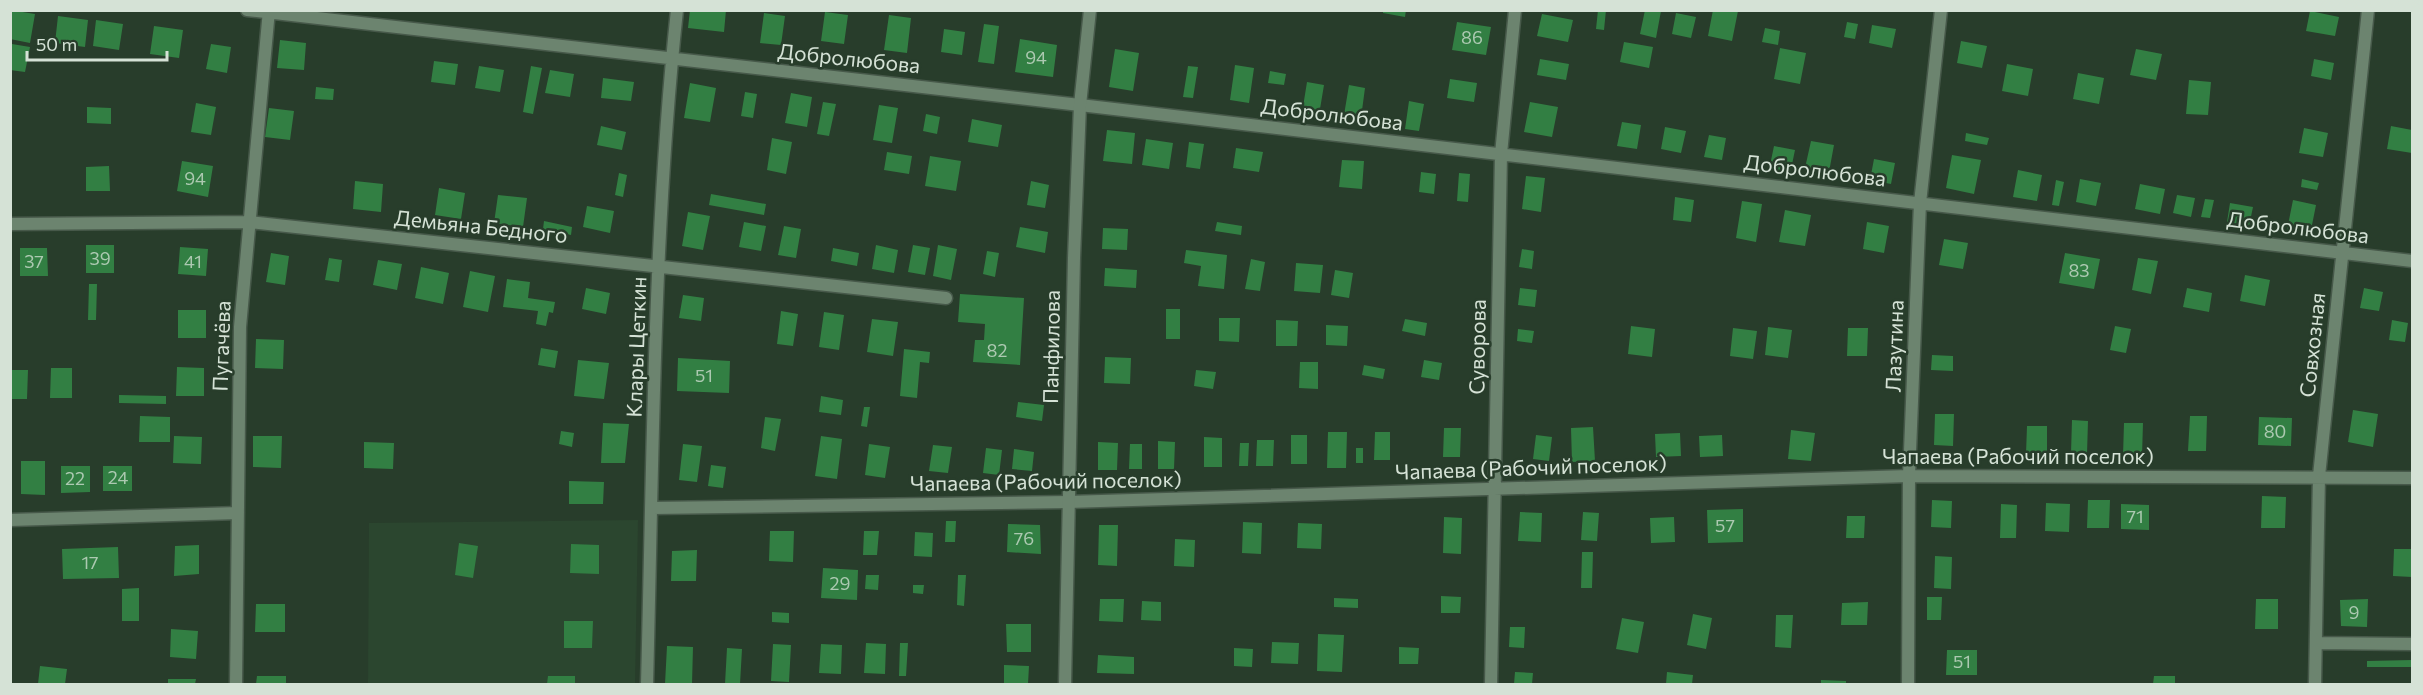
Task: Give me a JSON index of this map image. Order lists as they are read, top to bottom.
{
  "streets": {
    "street": [
      "Добролюбова",
      "Демьяна Бедного",
      "Совхозная",
      "Пугачёва",
      "Лазутина",
      "Клары Цеткин",
      "Панфилова",
      "Суворова",
      "Чапаева (Рабочий поселок)"
    ]
  },
  "crossings": [
    ["Добролюбова", "Совхозная"],
    ["Добролюбова", "Пугачёва"],
    ["Добролюбова", "Лазутина"],
    ["Добролюбова", "Клары Цеткин"],
    ["Добролюбова", "Панфилова"],
    ["Добролюбова", "Суворова"],
    ["Демьяна Бедного", "Пугачёва"],
    ["Демьяна Бедного", "Клары Цеткин"],
    ["Совхозная", "Чапаева (Рабочий поселок)"],
    ["Лазутина", "Чапаева (Рабочий поселок)"],
    ["Клары Цеткин", "Чапаева (Рабочий поселок)"],
    ["Панфилова", "Чапаева (Рабочий поселок)"],
    ["Суворова", "Чапаева (Рабочий поселок)"]
  ],
  "house_numbers": [
    "86",
    "94",
    "94",
    "39",
    "37",
    "41",
    "83",
    "82",
    "51",
    "80",
    "24",
    "22",
    "71",
    "57",
    "76",
    "17",
    "29",
    "9",
    "51"
  ],
  "scale_bar": "50 m"
}
